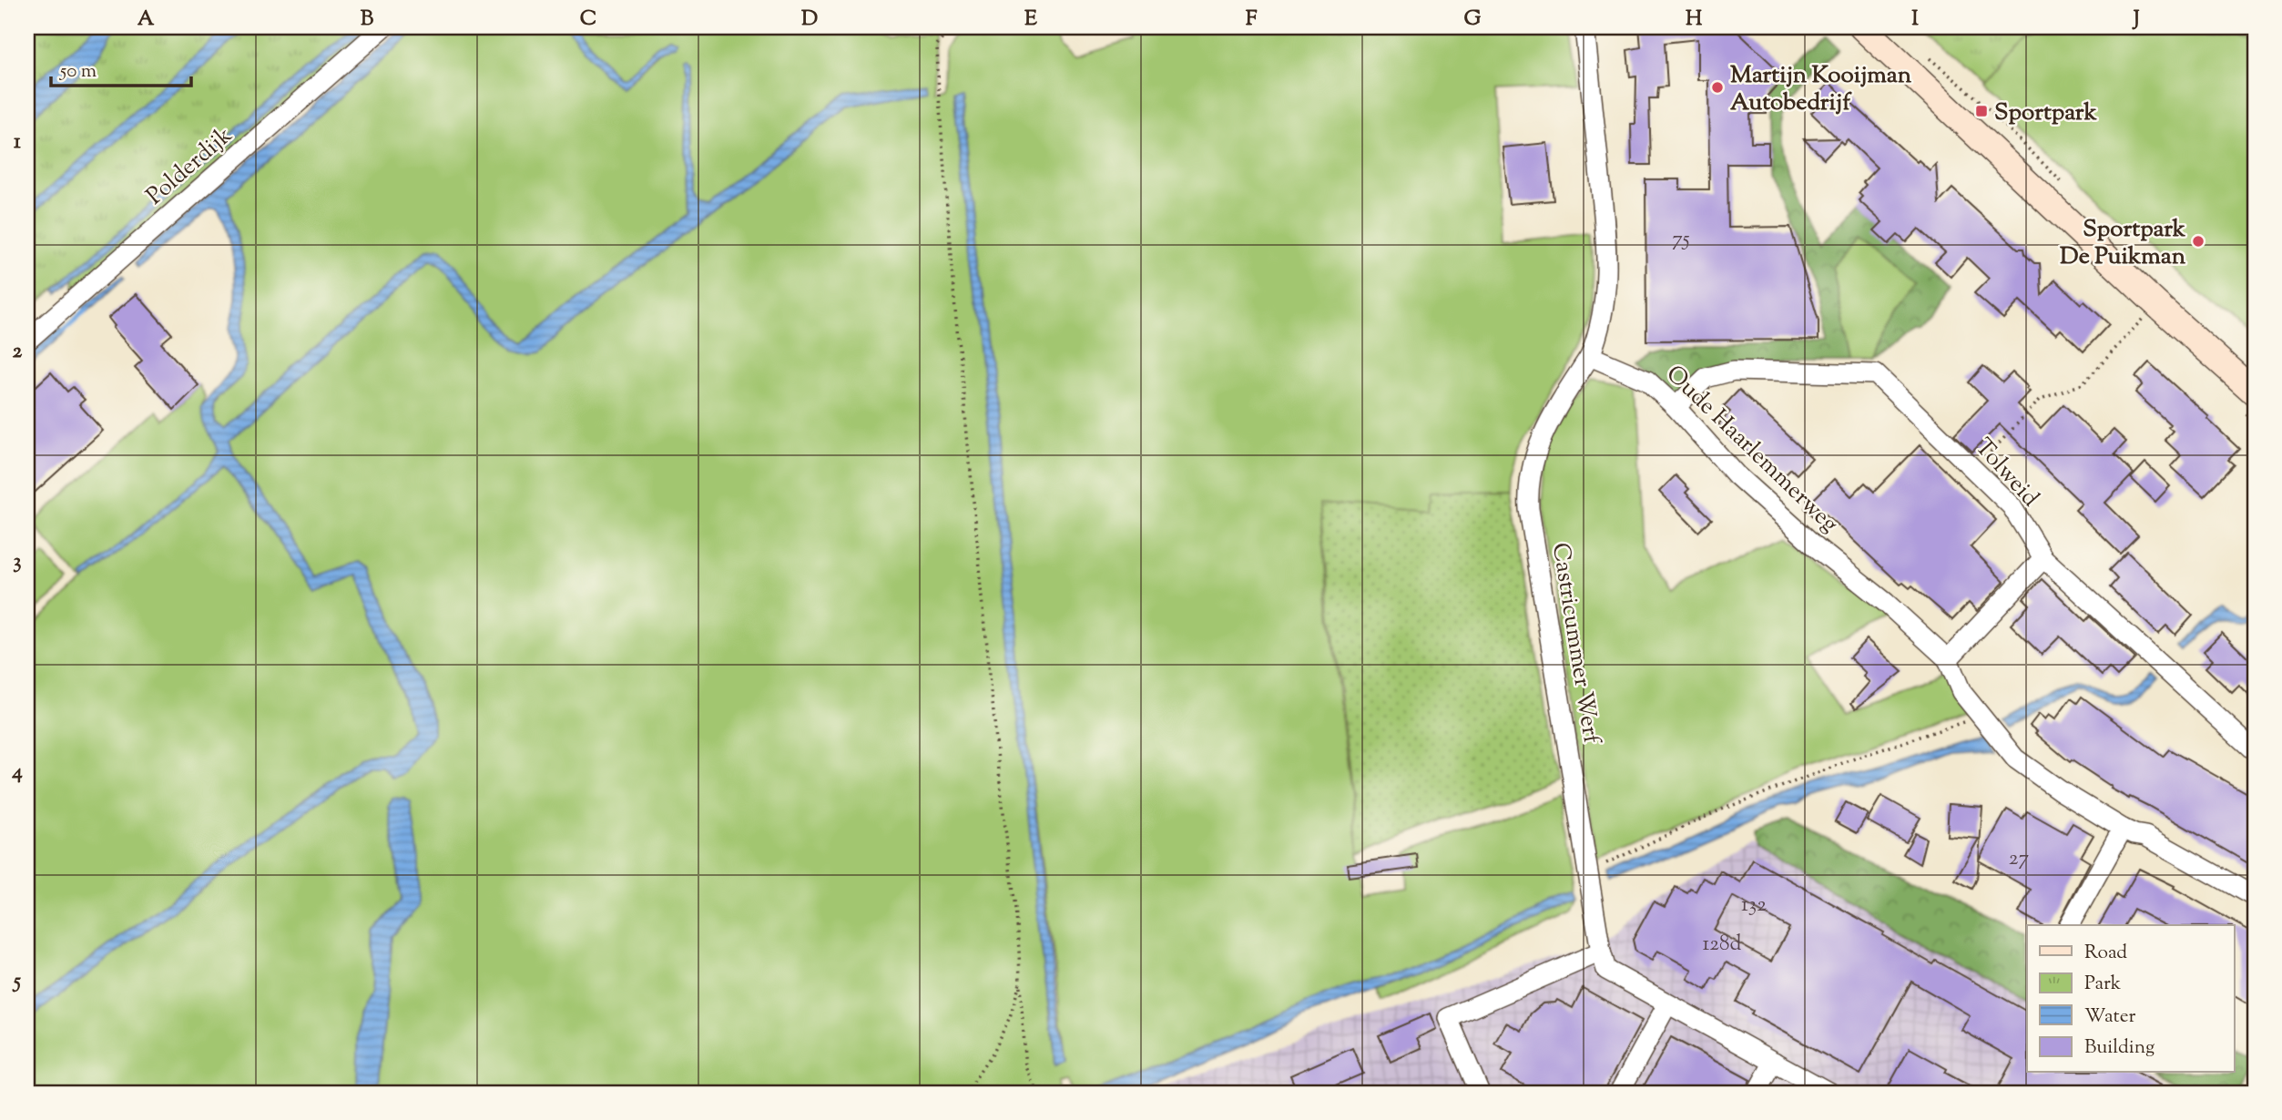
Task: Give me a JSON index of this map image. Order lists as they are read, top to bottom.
{
  "streets": {
    "street": [
      "Polderdijk",
      "Oude Haarlemmerweg",
      "Tolweid",
      "Castricummer Werf"
    ]
  },
  "crossings": [
    ["Oude Haarlemmerweg", "Tolweid"],
    ["Oude Haarlemmerweg", "Castricummer Werf"]
  ],
  "places": {
    "other": ["Martijn Kooijman Autobedrijf", "Sportpark De Puikman"],
    "transit": ["Sportpark"]
  },
  "house_numbers": [
    "75",
    "27",
    "132",
    "128d"
  ],
  "legend": [
    "Road",
    "Park",
    "Water",
    "Building"
  ],
  "scale_bar": "50 m",
  "grid": {
    "columns": [
      "A",
      "B",
      "C",
      "D",
      "E",
      "F",
      "G",
      "H",
      "I",
      "J"
    ],
    "rows": [
      "1",
      "2",
      "3",
      "4",
      "5"
    ]
  }
}
